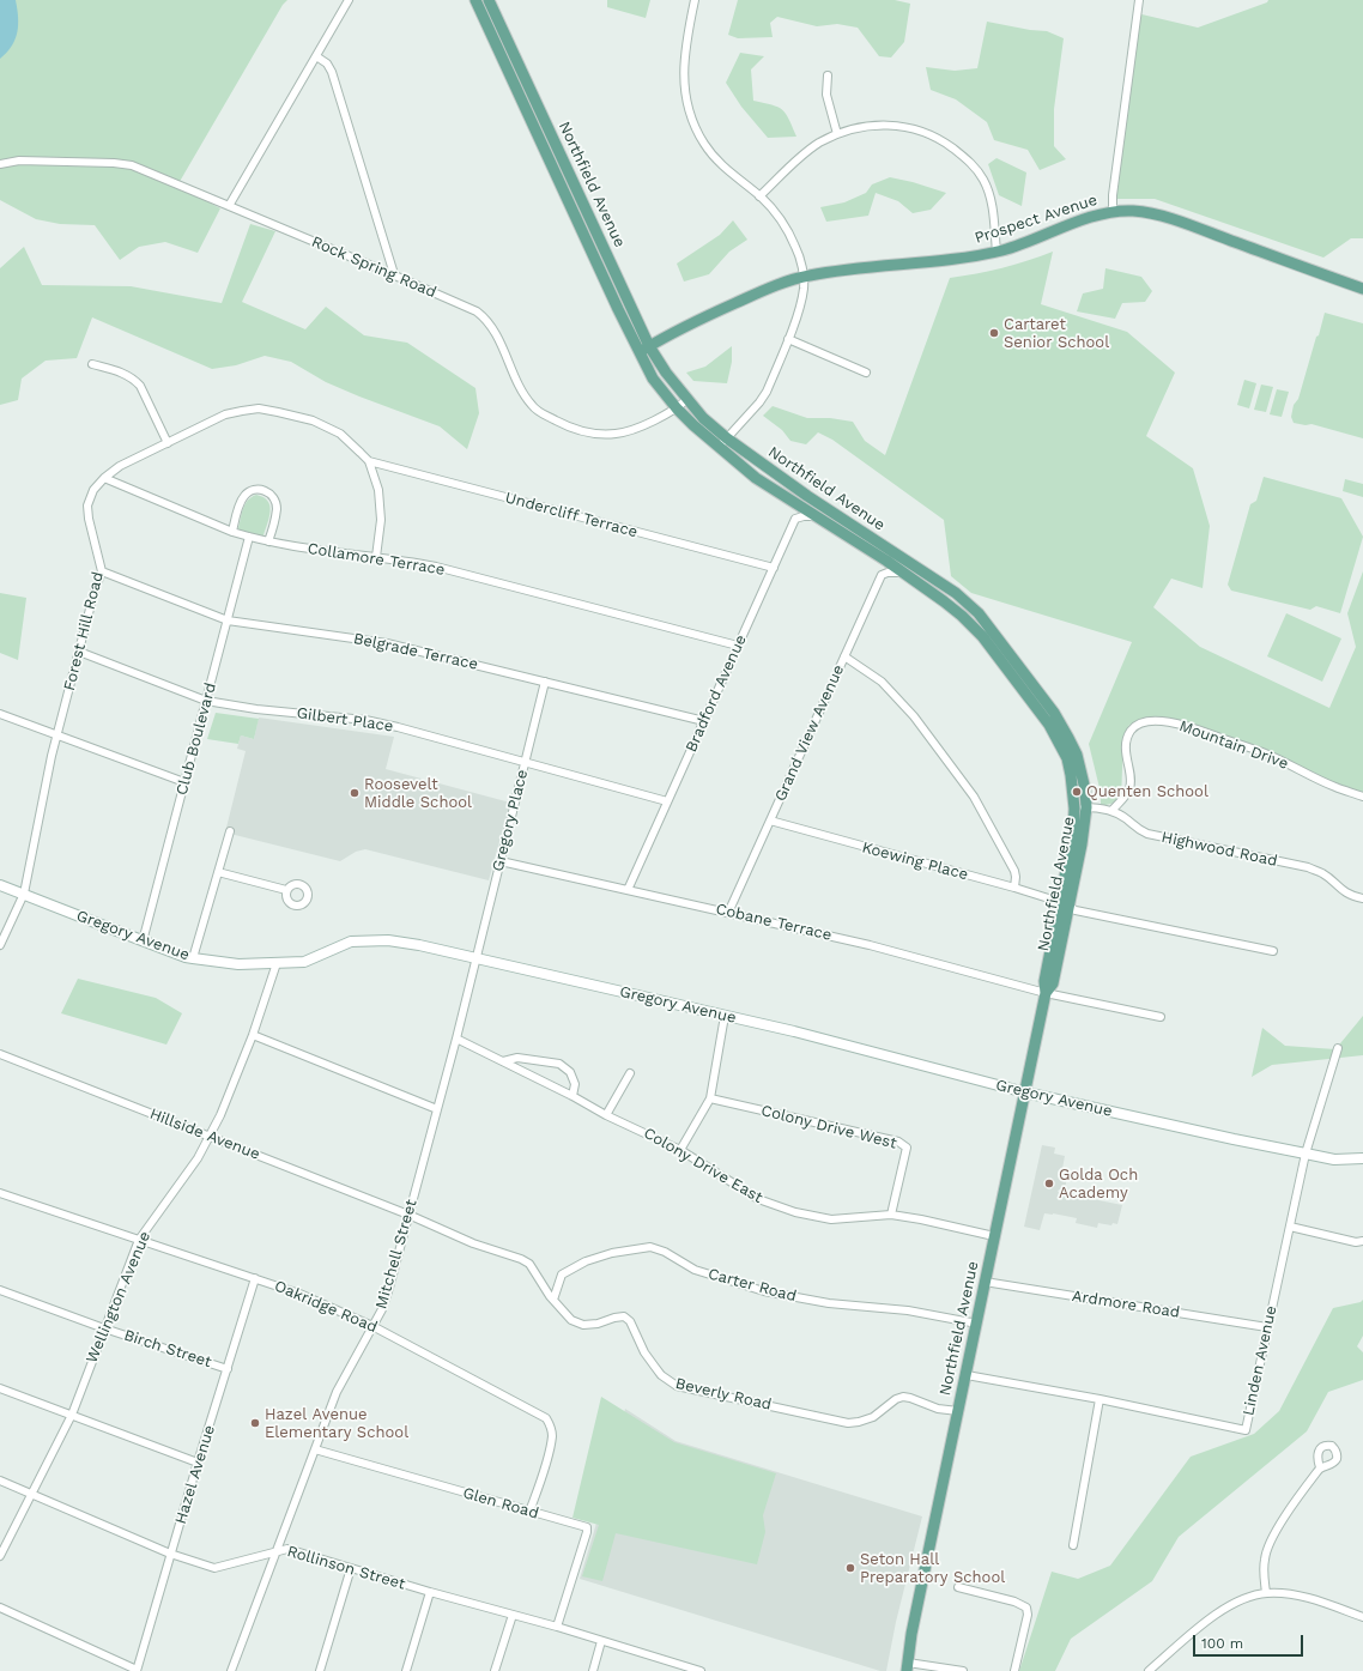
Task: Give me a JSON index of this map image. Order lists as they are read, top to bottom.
{
  "streets": {
    "main road": ["Northfield Avenue", "Prospect Avenue", "Gregory Avenue"],
    "street": [
      "Rock Spring Road",
      "Undercliff Terrace",
      "Collamore Terrace",
      "Forest Hill Road",
      "Belgrade Terrace",
      "Bradford Avenue",
      "Gilbert Place",
      "Grand View Avenue",
      "Club Boulevard",
      "Mountain Drive",
      "Gregory Place",
      "Highwood Road",
      "Koewing Place",
      "Cobane Terrace",
      "Colony Drive West",
      "Hillside Avenue",
      "Colony Drive East",
      "Mitchell Street",
      "Carter Road",
      "Wellington Avenue",
      "Ardmore Road",
      "Oakridge Road",
      "Birch Street",
      "Linden Avenue",
      "Beverly Road",
      "Hazel Avenue",
      "Glen Road",
      "Rollinson Street"
    ]
  },
  "crossings": [
    ["Northfield Avenue", "Prospect Avenue"],
    ["Northfield Avenue", "Rock Spring Road"],
    ["Northfield Avenue", "Bradford Avenue"],
    ["Northfield Avenue", "Grand View Avenue"],
    ["Northfield Avenue", "Koewing Place"],
    ["Northfield Avenue", "Cobane Terrace"],
    ["Northfield Avenue", "Gregory Avenue"],
    ["Northfield Avenue", "Colony Drive East"],
    ["Northfield Avenue", "Carter Road"],
    ["Northfield Avenue", "Ardmore Road"],
    ["Northfield Avenue", "Linden Avenue"],
    ["Northfield Avenue", "Beverly Road"],
    ["Undercliff Terrace", "Forest Hill Road"],
    ["Undercliff Terrace", "Bradford Avenue"],
    ["Collamore Terrace", "Forest Hill Road"],
    ["Collamore Terrace", "Bradford Avenue"],
    ["Collamore Terrace", "Club Boulevard"],
    ["Forest Hill Road", "Belgrade Terrace"],
    ["Forest Hill Road", "Gilbert Place"],
    ["Forest Hill Road", "Gregory Avenue"],
    ["Belgrade Terrace", "Bradford Avenue"],
    ["Belgrade Terrace", "Club Boulevard"],
    ["Belgrade Terrace", "Gregory Place"],
    ["Bradford Avenue", "Gilbert Place"],
    ["Bradford Avenue", "Cobane Terrace"],
    ["Gilbert Place", "Club Boulevard"],
    ["Gilbert Place", "Gregory Place"],
    ["Grand View Avenue", "Koewing Place"],
    ["Grand View Avenue", "Cobane Terrace"],
    ["Club Boulevard", "Gregory Avenue"],
    ["Mountain Drive", "Highwood Road"],
    ["Gregory Place", "Cobane Terrace"],
    ["Gregory Place", "Gregory Avenue"],
    ["Gregory Place", "Mitchell Street"],
    ["Gregory Avenue", "Mitchell Street"],
    ["Gregory Avenue", "Wellington Avenue"],
    ["Gregory Avenue", "Linden Avenue"],
    ["Colony Drive West", "Colony Drive East"],
    ["Hillside Avenue", "Mitchell Street"],
    ["Hillside Avenue", "Wellington Avenue"],
    ["Hillside Avenue", "Beverly Road"],
    ["Colony Drive East", "Mitchell Street"],
    ["Mitchell Street", "Oakridge Road"],
    ["Mitchell Street", "Beverly Road"],
    ["Mitchell Street", "Glen Road"],
    ["Mitchell Street", "Rollinson Street"],
    ["Carter Road", "Beverly Road"],
    ["Wellington Avenue", "Oakridge Road"],
    ["Wellington Avenue", "Birch Street"],
    ["Wellington Avenue", "Rollinson Street"],
    ["Ardmore Road", "Linden Avenue"],
    ["Oakridge Road", "Hazel Avenue"],
    ["Oakridge Road", "Glen Road"],
    ["Birch Street", "Hazel Avenue"],
    ["Hazel Avenue", "Rollinson Street"],
    ["Glen Road", "Rollinson Street"]
  ],
  "places": [
    "Cartaret Senior School",
    "Quenten School",
    "Roosevelt Middle School",
    "Golda Och Academy",
    "Hazel Avenue Elementary School",
    "Seton Hall Preparatory School"
  ],
  "scale_bar": "100 m"
}
